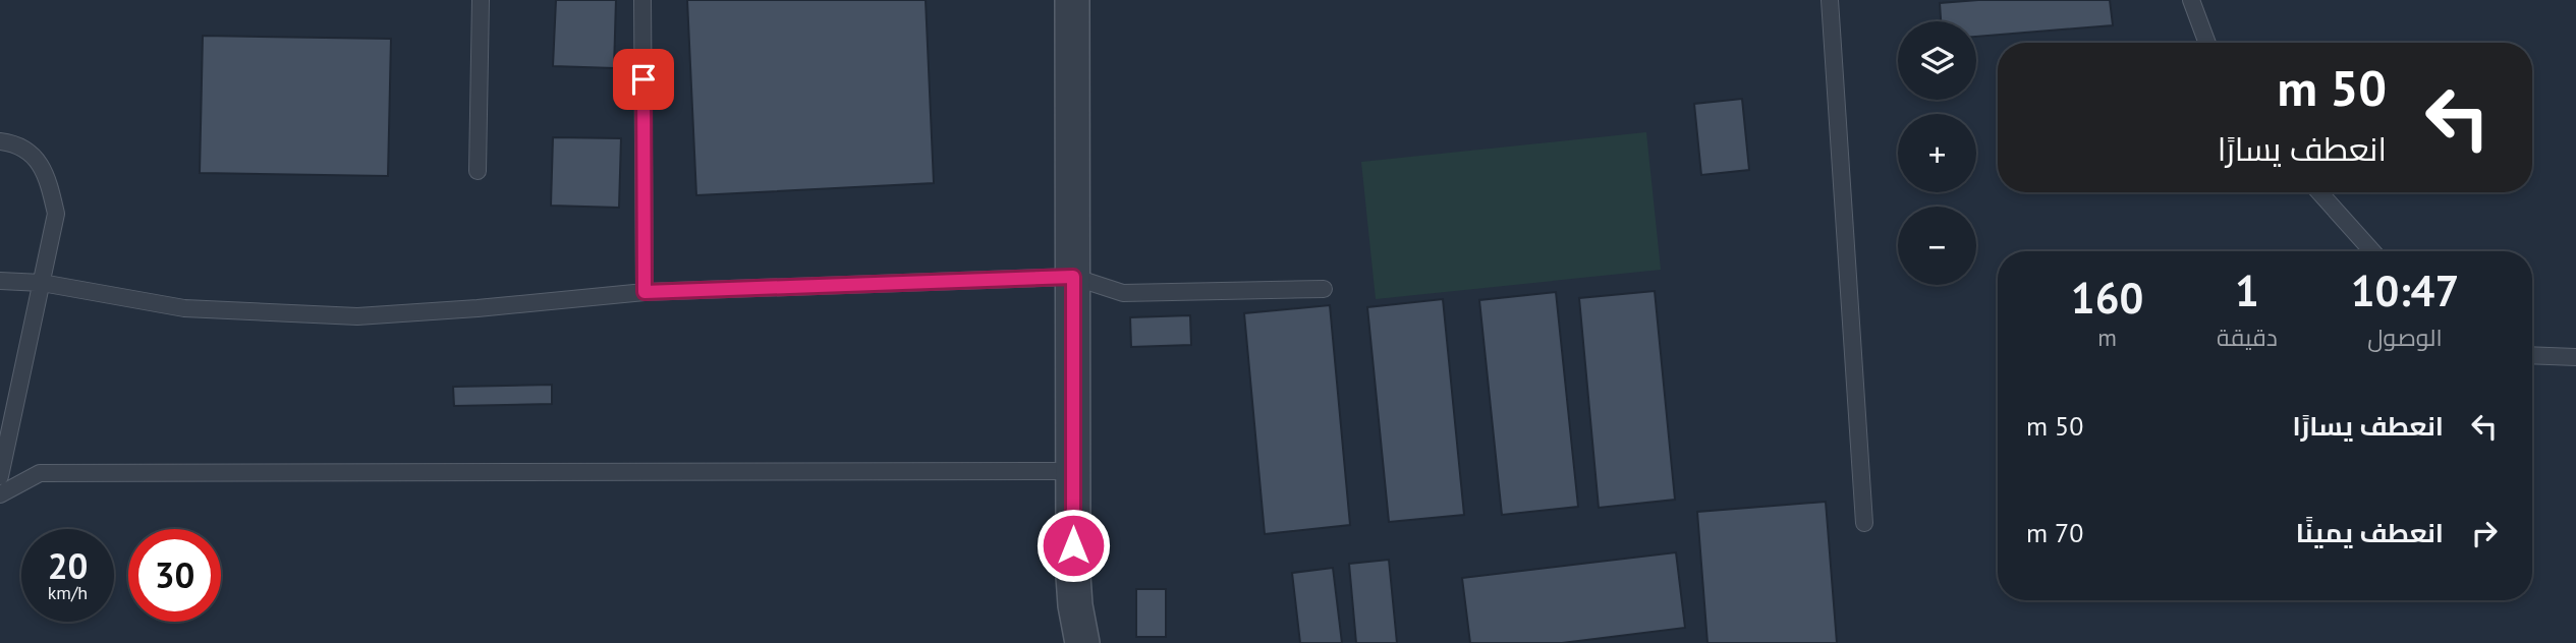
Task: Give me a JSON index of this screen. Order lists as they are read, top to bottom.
{
  "page": {
    "map_buttons": ["+", "−"],
    "turn": ["50 m", "انعطف يسارًا"],
    "eta": [
      "10:47",
      "الوصول",
      "1",
      "دقيقة",
      "160",
      "m"
    ],
    "list": [
      {
        "name": "انعطف يسارًا",
        "value": "50 m"
      },
      {
        "name": "انعطف يمينًا",
        "value": "70 m"
      }
    ],
    "speed": "20 km/h",
    "limit": "30"
  }
}
